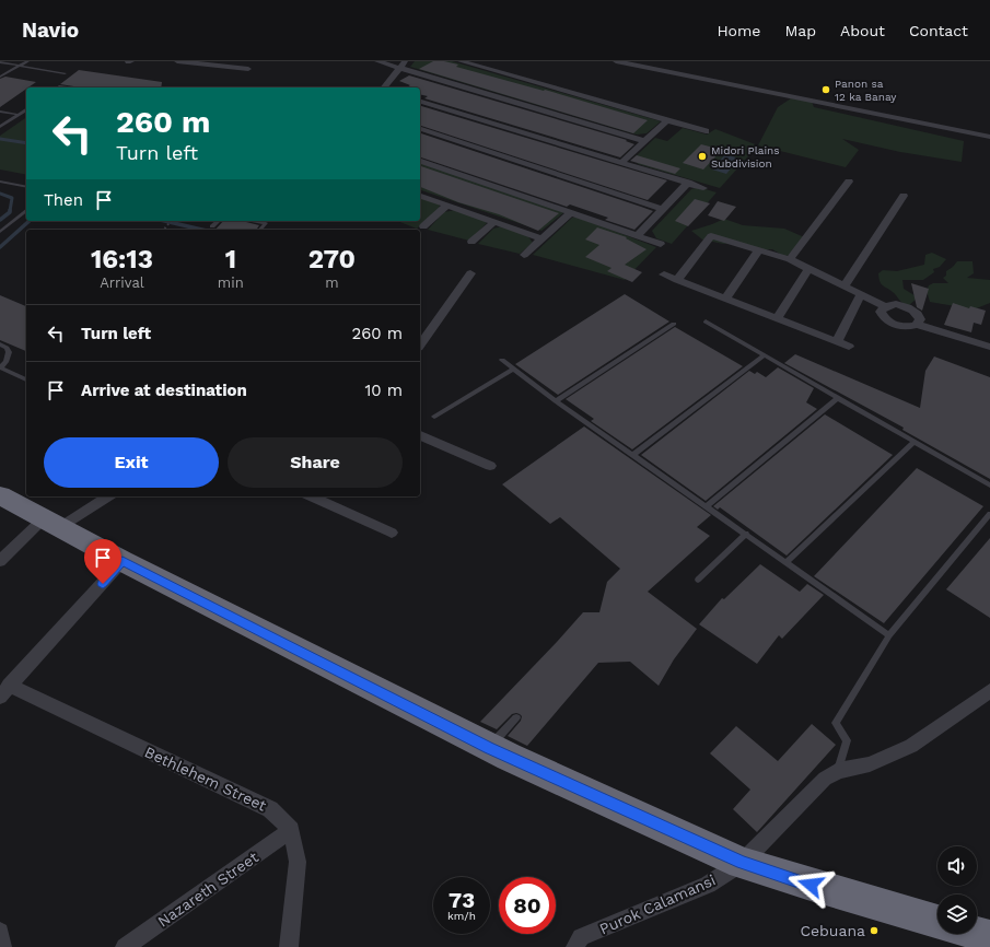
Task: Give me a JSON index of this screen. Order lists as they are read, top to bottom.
{
  "streets": {
    "street": ["Bethlehem Street", "Nazareth Street", "Purok Calamansi"]
  },
  "crossings": [
    ["Bethlehem Street", "Nazareth Street"]
  ],
  "places": ["Panon sa 12 ka Banay", "Midori Plains Subdivision", "Cebuana"],
  "page": {
    "header": "Navio",
    "nav": [
      "Home",
      "Map",
      "About",
      "Contact"
    ],
    "turn": ["260 m", "Turn left"],
    "then": "Then",
    "eta": [
      "16:13",
      "Arrival",
      "1",
      "min",
      "270",
      "m"
    ],
    "list": [
      {
        "name": "Turn left",
        "value": "260 m"
      },
      {
        "name": "Arrive at destination",
        "value": "10 m"
      }
    ],
    "buttons": ["Exit", "Share"],
    "speed": "73 km/h",
    "limit": "80"
  }
}
